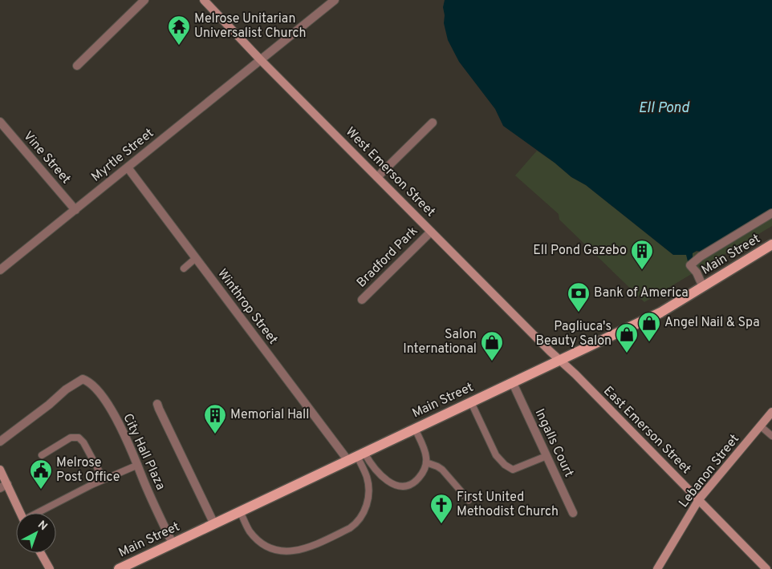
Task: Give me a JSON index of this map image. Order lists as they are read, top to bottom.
{
  "streets": {
    "main road": ["Main Street"],
    "street": [
      "Myrtle Street",
      "Vine Street",
      "West Emerson Street",
      "Bradford Park",
      "Winthrop Street",
      "East Emerson Street",
      "Ingalls Court",
      "City Hall Plaza",
      "Lebanon Street"
    ]
  },
  "crossings": [
    ["Myrtle Street", "Vine Street"],
    ["Myrtle Street", "West Emerson Street"],
    ["Myrtle Street", "Winthrop Street"],
    ["West Emerson Street", "Main Street"],
    ["West Emerson Street", "Bradford Park"],
    ["West Emerson Street", "East Emerson Street"],
    ["Main Street", "Winthrop Street"],
    ["Main Street", "East Emerson Street"],
    ["Main Street", "Ingalls Court"],
    ["Main Street", "City Hall Plaza"],
    ["East Emerson Street", "Lebanon Street"]
  ],
  "water": ["Ell Pond"],
  "places": {
    "temple": ["Melrose Unitarian Universalist Church"],
    "building": ["Ell Pond Gazebo", "Memorial Hall"],
    "bank": ["Bank of America"],
    "shop": ["Angel Nail & Spa", "Pagliuca's Beauty Salon", "Salon International"],
    "public building": ["Melrose Post Office"],
    "church": ["First United Methodist Church"]
  },
  "north": "top right"
}
